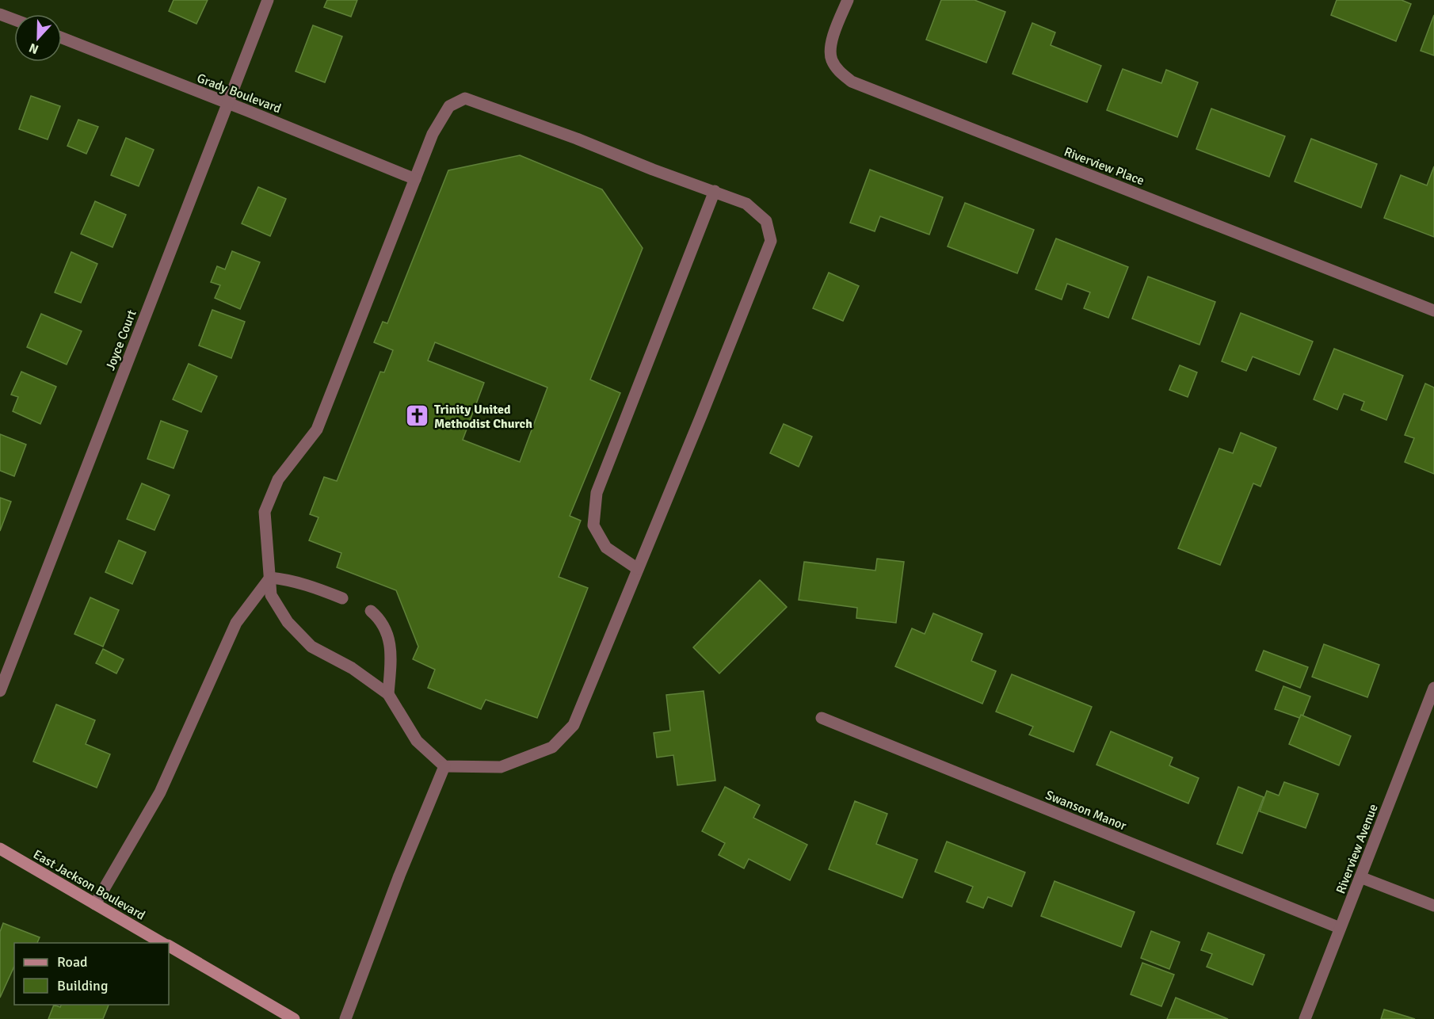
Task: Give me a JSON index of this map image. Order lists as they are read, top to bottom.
{
  "streets": {
    "main road": ["East Jackson Boulevard"],
    "street": [
      "Grady Boulevard",
      "Riverview Place",
      "Joyce Court",
      "Swanson Manor",
      "Riverview Avenue"
    ]
  },
  "crossings": [
    ["Grady Boulevard", "Joyce Court"],
    ["Swanson Manor", "Riverview Avenue"]
  ],
  "places": {
    "church": ["Trinity United Methodist Church"]
  },
  "legend": ["Road", "Building"],
  "north": "bottom"
}
